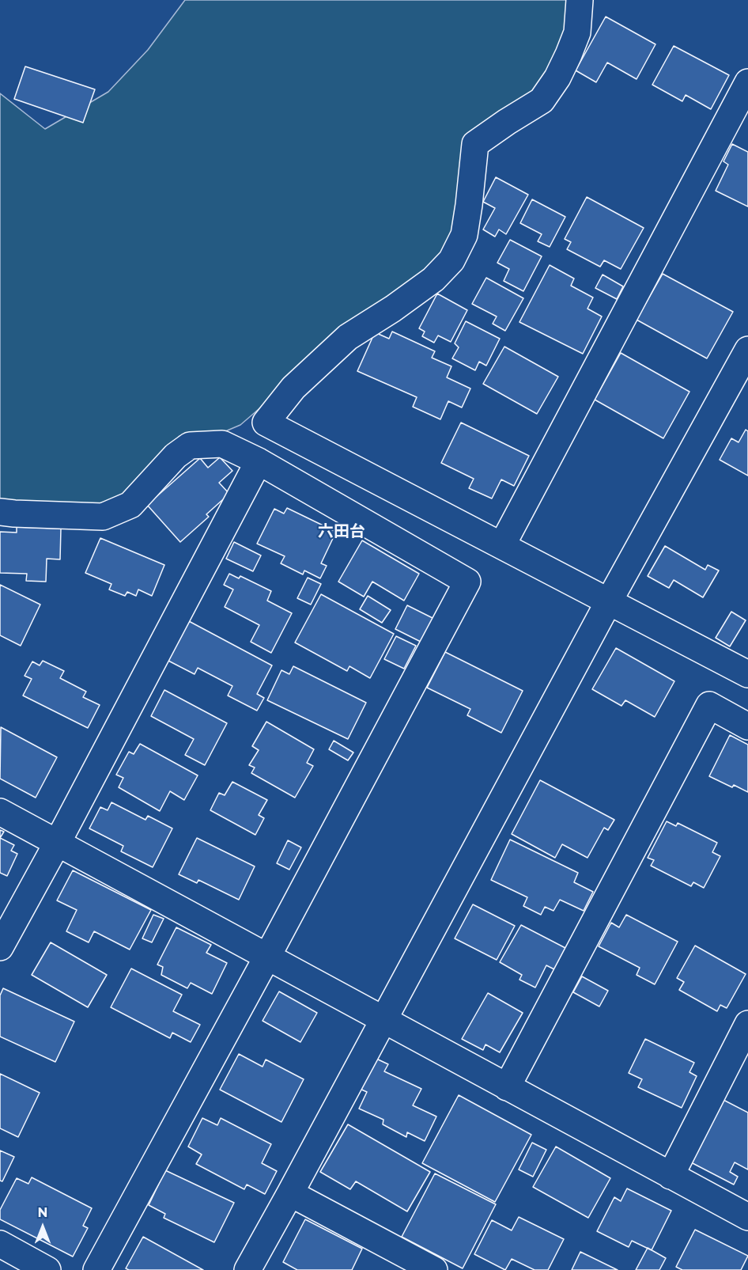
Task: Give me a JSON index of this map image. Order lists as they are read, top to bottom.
{
  "districts": ["六田台"],
  "north": "top"
}
